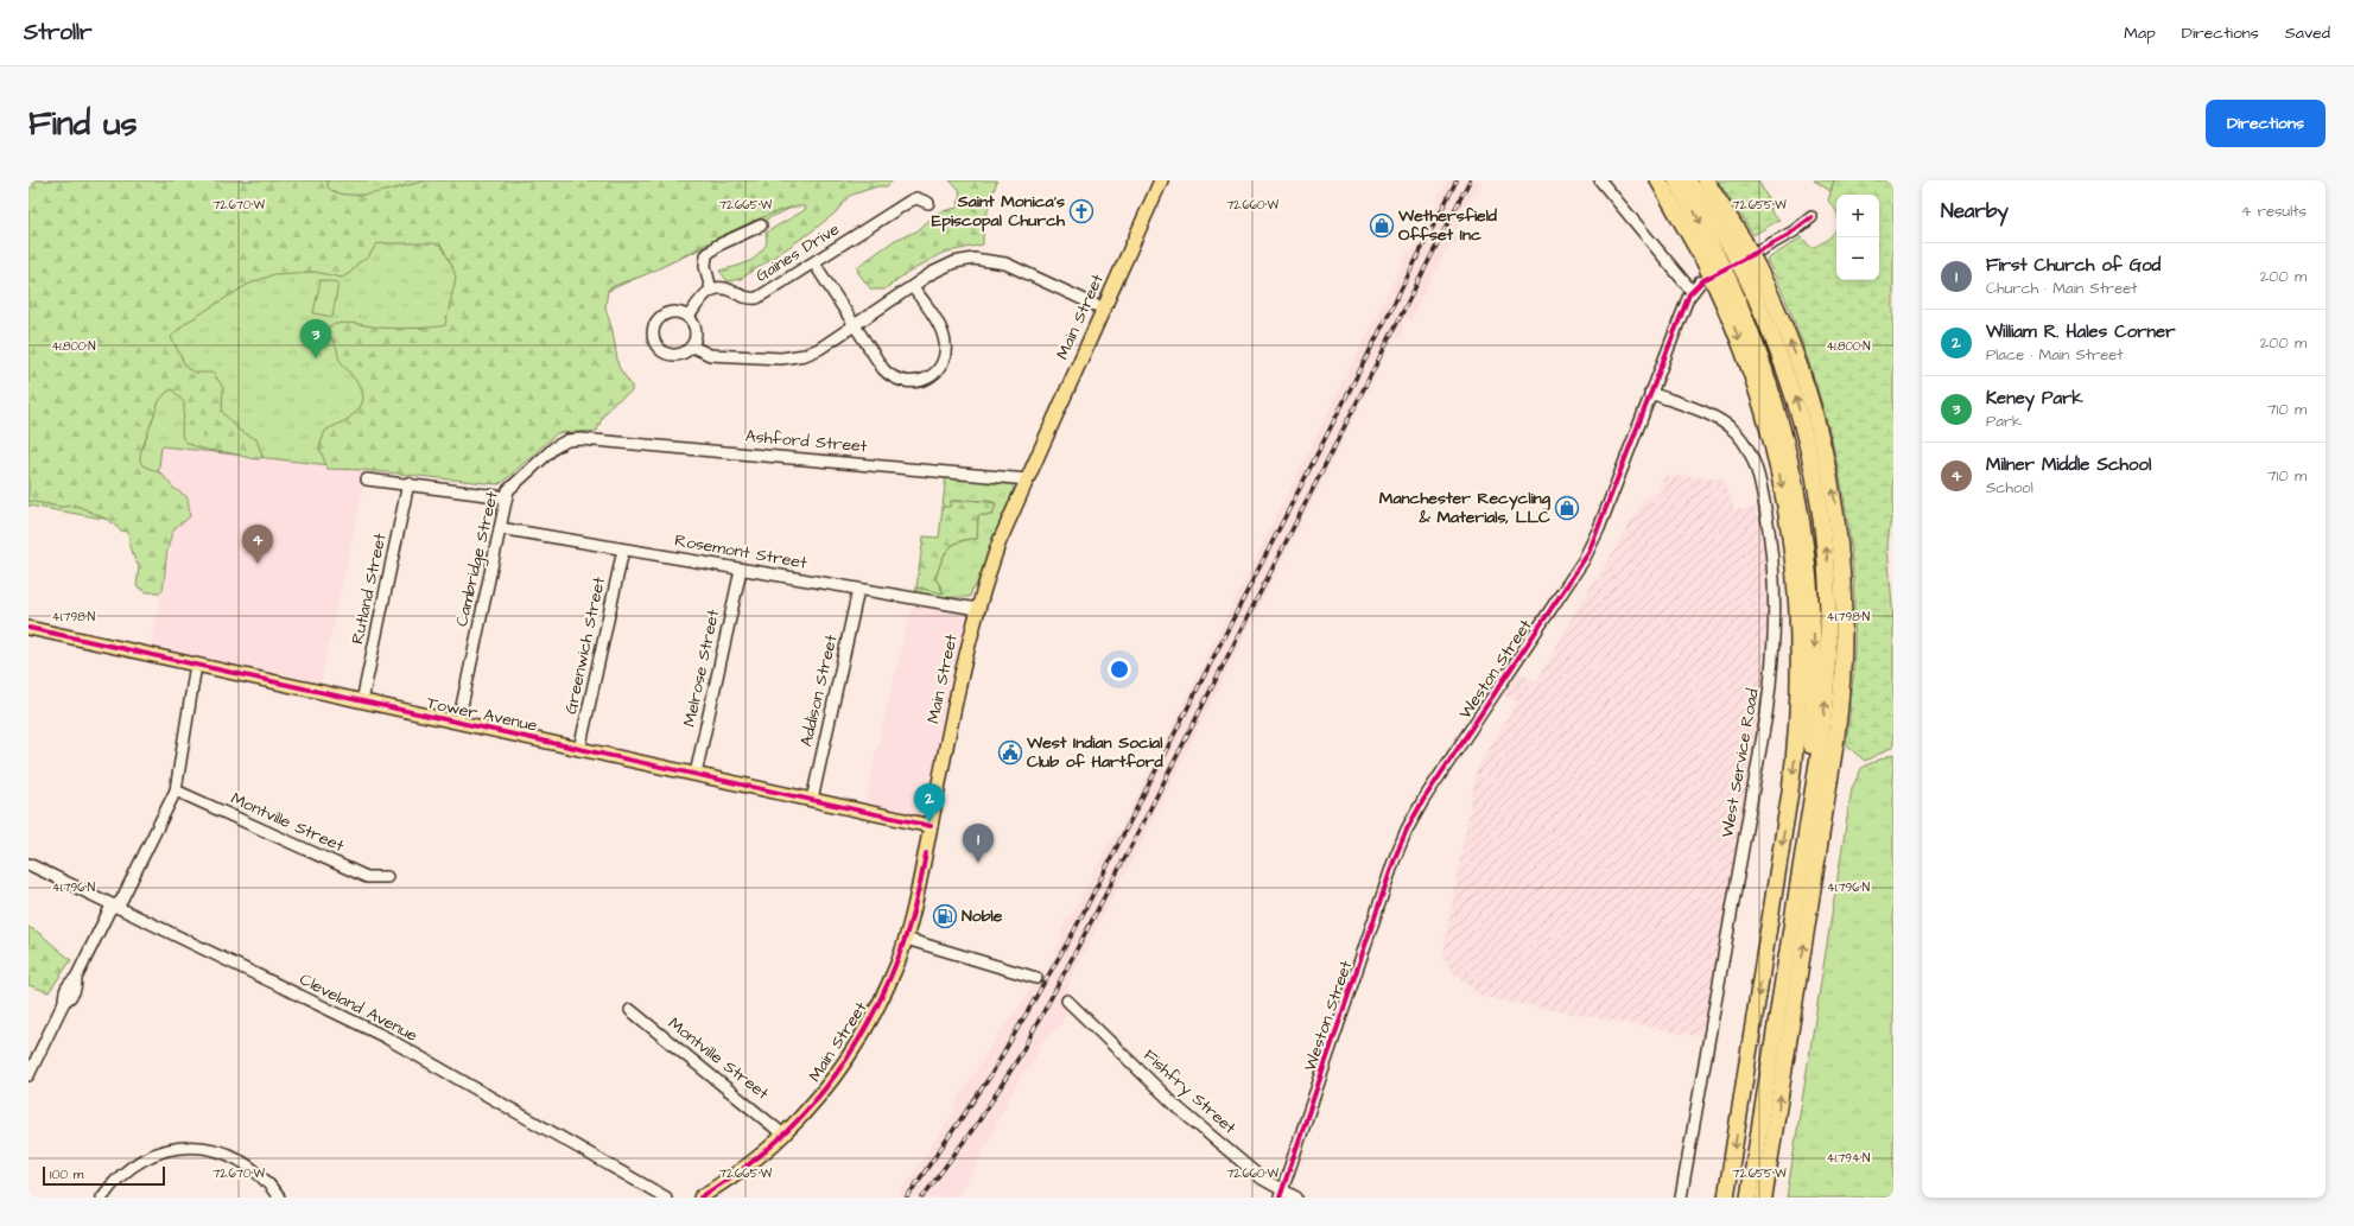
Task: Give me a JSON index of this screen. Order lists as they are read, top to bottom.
{
  "streets": {
    "main road": ["Main Street", "Tower Avenue"],
    "street": [
      "Gaines Drive",
      "Ashford Street",
      "Rosemont Street",
      "Cambridge Street",
      "Rutland Street",
      "Greenwich Street",
      "Melrose Street",
      "Weston Street",
      "Addison Street",
      "West Service Road",
      "Montville Street",
      "Cleveland Avenue",
      "Fishfry Street"
    ]
  },
  "crossings": [
    ["Main Street", "Ashford Street"],
    ["Main Street", "Rosemont Street"],
    ["Main Street", "Tower Avenue"],
    ["Main Street", "Montville Street"],
    ["Ashford Street", "Cambridge Street"],
    ["Rosemont Street", "Cambridge Street"],
    ["Rosemont Street", "Greenwich Street"],
    ["Rosemont Street", "Melrose Street"],
    ["Rosemont Street", "Addison Street"],
    ["Cambridge Street", "Tower Avenue"],
    ["Rutland Street", "Tower Avenue"],
    ["Greenwich Street", "Tower Avenue"],
    ["Melrose Street", "Tower Avenue"],
    ["Weston Street", "West Service Road"],
    ["Weston Street", "Fishfry Street"],
    ["Addison Street", "Tower Avenue"]
  ],
  "places": {
    "church": ["Saint Monica's Episcopal Church"],
    "shop": ["Wethersfield Offset Inc", "Manchester Recycling & Materials, LLC"],
    "public building": ["West Indian Social Club of Hartford"],
    "fuel station": ["Noble"]
  },
  "scale_bar": "100 m",
  "page": {
    "header": "Strollr",
    "nav": ["Map", "Directions", "Saved"],
    "buttons": "Directions",
    "title": "Find us",
    "heading": ["Nearby", "4 results"],
    "map_buttons": ["+", "−"],
    "list": [
      {
        "mark": "1",
        "name": "First Church of God",
        "note": "Church · Main Street",
        "value": "200 m"
      },
      {
        "mark": "2",
        "name": "William R. Hales Corner",
        "note": "Place · Main Street",
        "value": "200 m"
      },
      {
        "mark": "3",
        "name": "Keney Park",
        "note": "Park",
        "value": "710 m"
      },
      {
        "mark": "4",
        "name": "Milner Middle School",
        "note": "School",
        "value": "710 m"
      }
    ],
    "pins": [
      "3",
      "4",
      "2",
      "1"
    ],
    "scale": "100 m"
  },
  "coordinates": [
    "72.670°W",
    "72.665°W",
    "72.660°W",
    "72.655°W",
    "41.800°N",
    "41.798°N",
    "41.796°N",
    "41.794°N"
  ]
}
